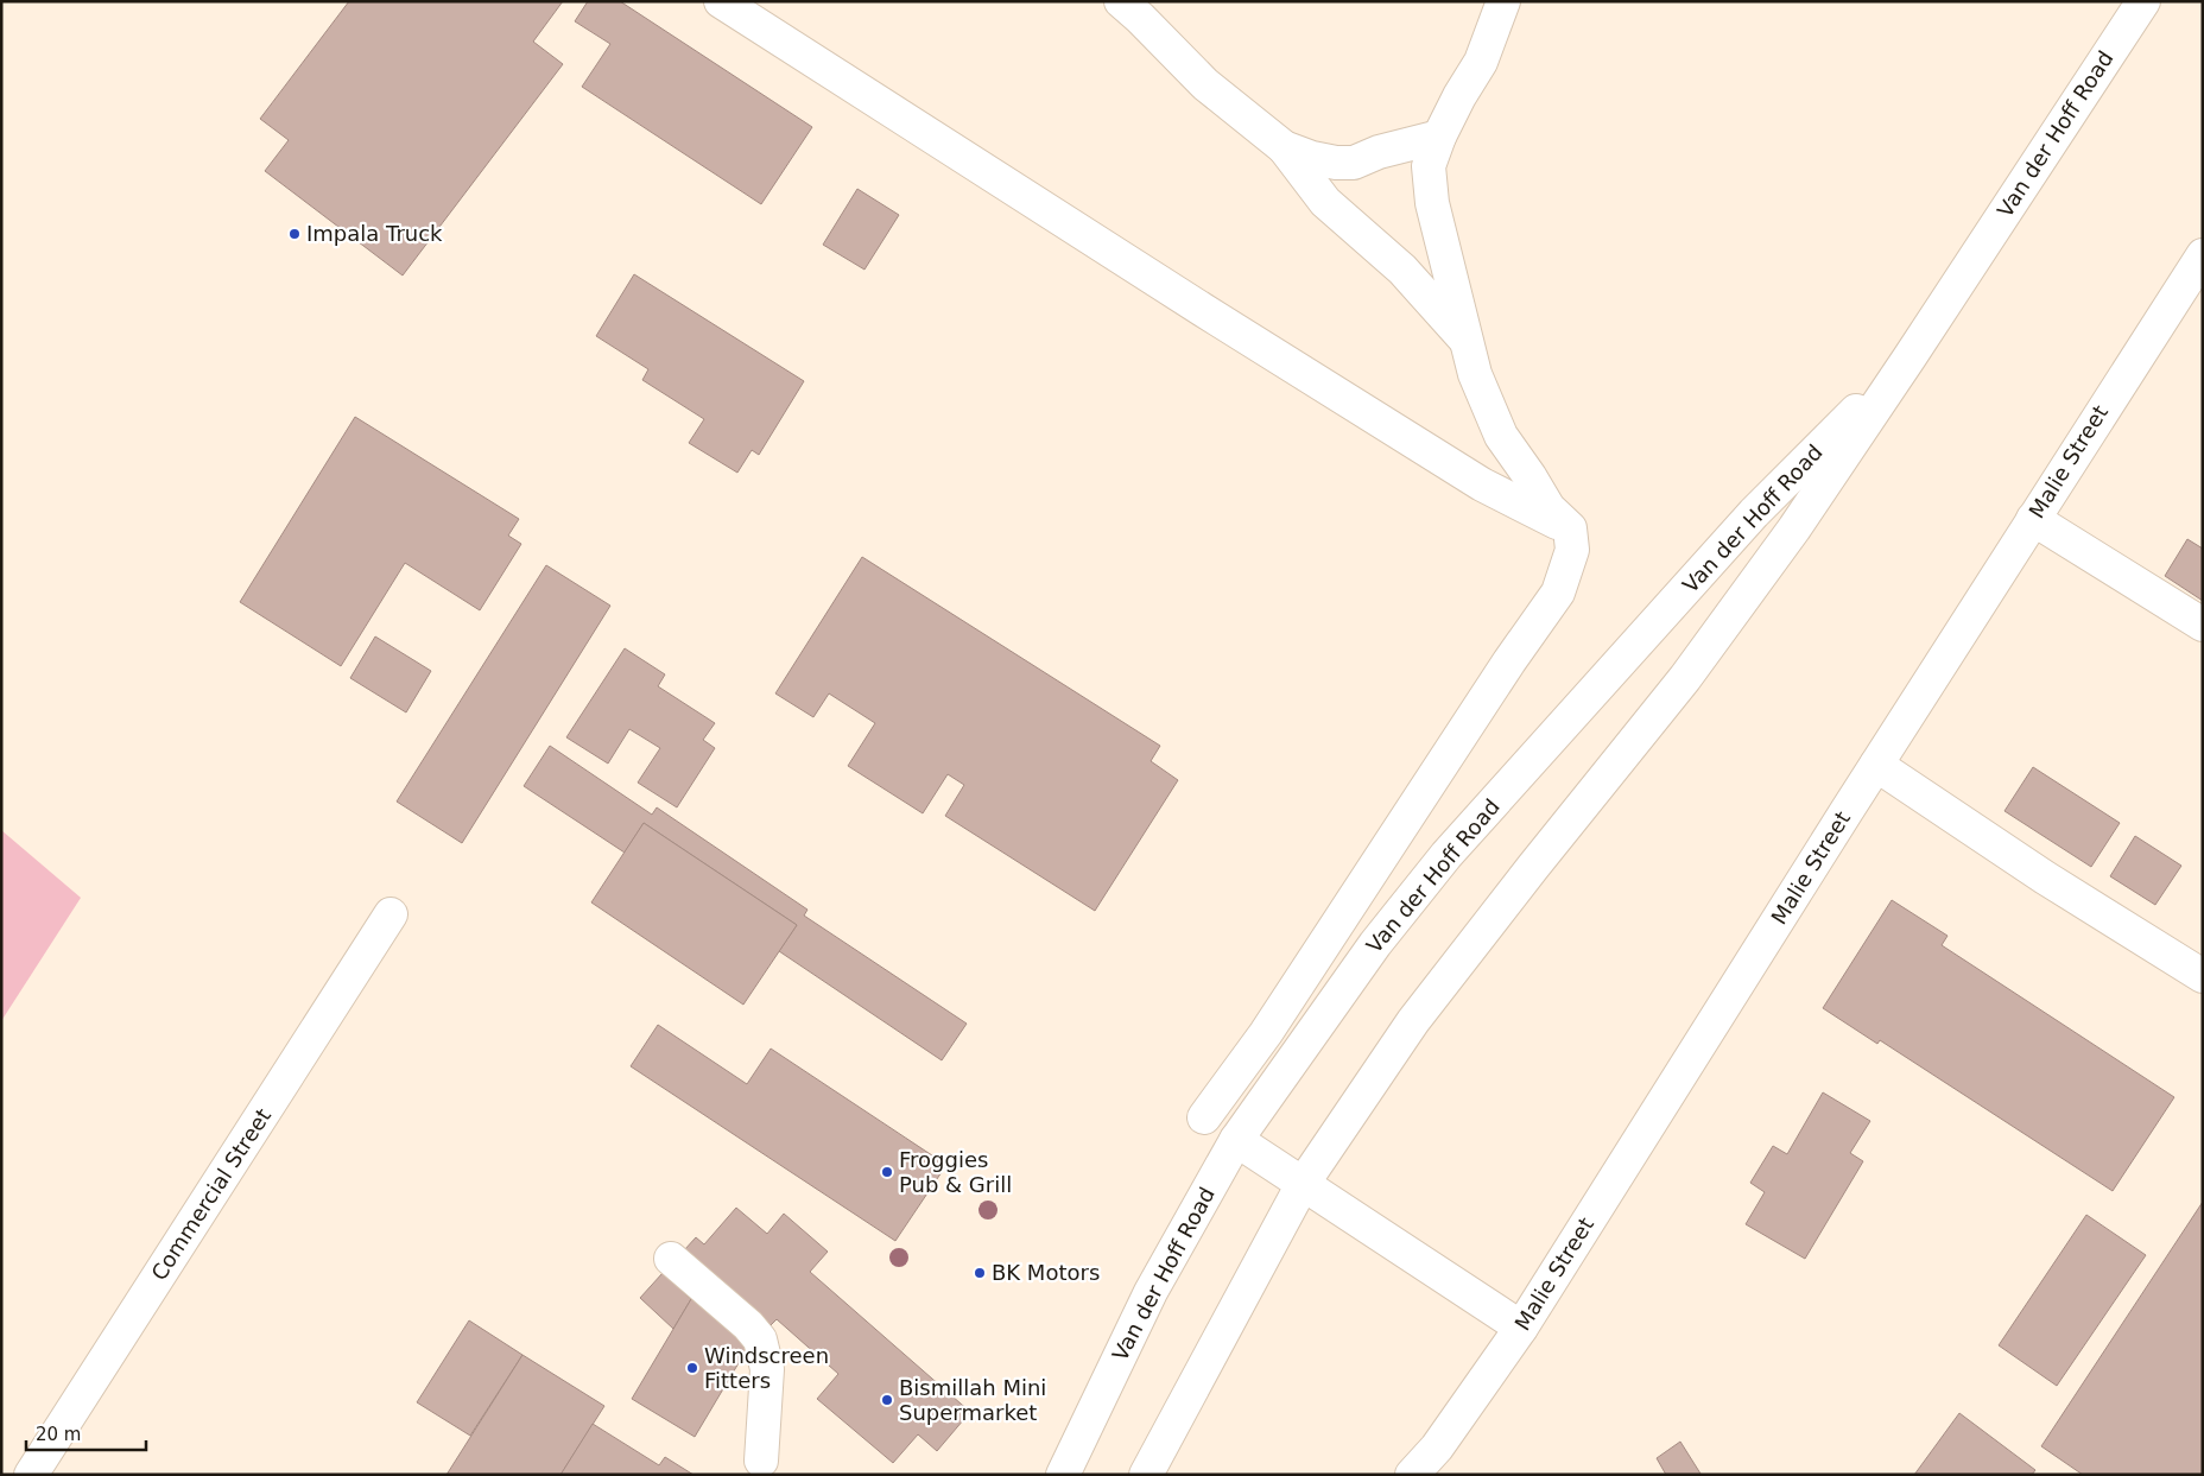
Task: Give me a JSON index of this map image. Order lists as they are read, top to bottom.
{
  "streets": {
    "main road": ["Van der Hoff Road", "Malie Street", "Commercial Street"]
  },
  "places": [
    "Impala Truck",
    "Froggies Pub & Grill",
    "BK Motors",
    "Windscreen Fitters",
    "Bismillah Mini Supermarket"
  ],
  "scale_bar": "20 m"
}
